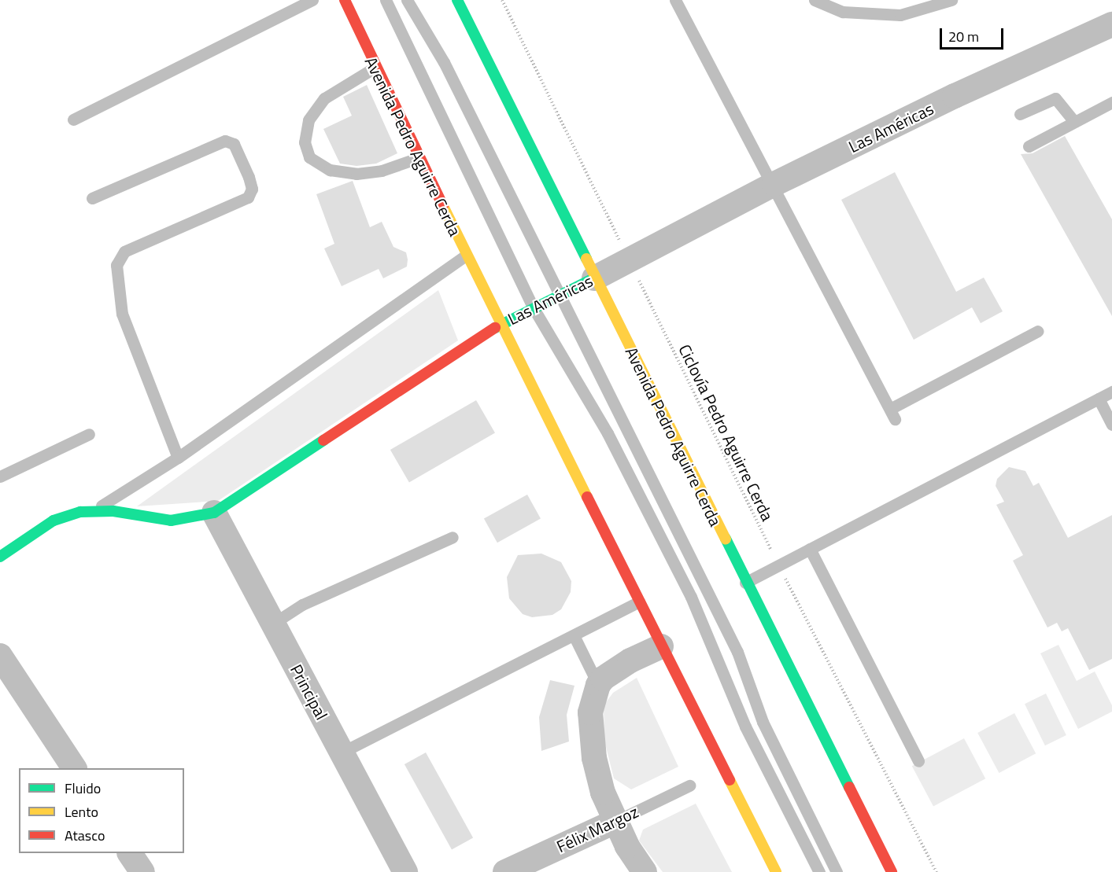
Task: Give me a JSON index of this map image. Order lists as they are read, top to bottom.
{
  "streets": {
    "main road": ["Las Américas", "Avenida Pedro Aguirre Cerda"],
    "street": ["Principal", "Félix Margoz"],
    "path": ["Ciclovía Pedro Aguirre Cerda"]
  },
  "crossings": [
    ["Las Américas", "Avenida Pedro Aguirre Cerda"],
    ["Las Américas", "Ciclovía Pedro Aguirre Cerda"],
    ["Las Américas", "Principal"]
  ],
  "legend": ["Fluido", "Lento", "Atasco"],
  "scale_bar": "20 m"
}
